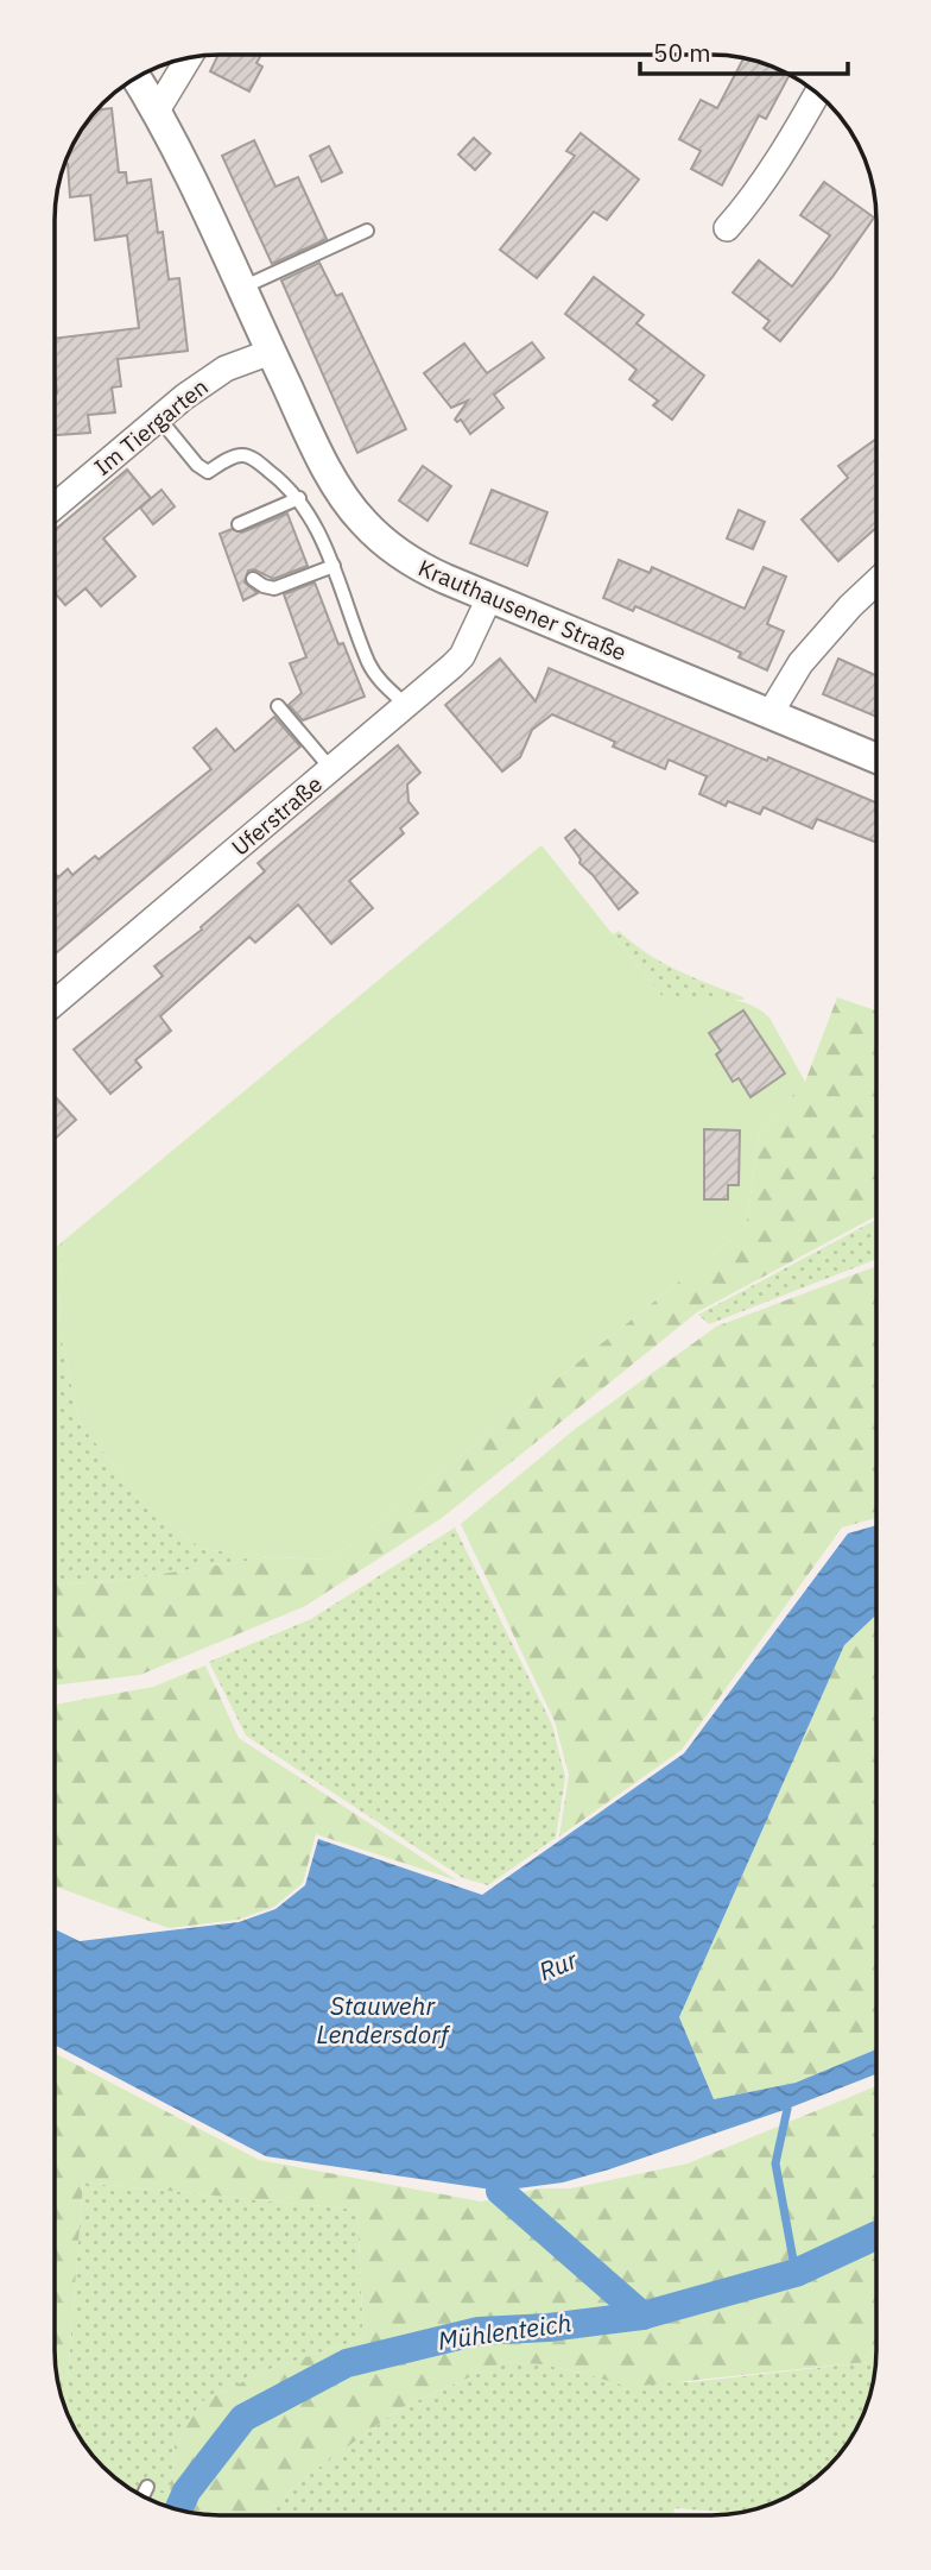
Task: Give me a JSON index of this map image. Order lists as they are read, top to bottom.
{
  "streets": {
    "street": ["Im Tiergarten", "Krauthausener Straße", "Uferstraße"]
  },
  "crossings": [
    ["Im Tiergarten", "Krauthausener Straße"],
    ["Krauthausener Straße", "Uferstraße"]
  ],
  "water": ["Rur", "Stauwehr Lendersdorf", "Mühlenteich"],
  "scale_bar": "50 m"
}
